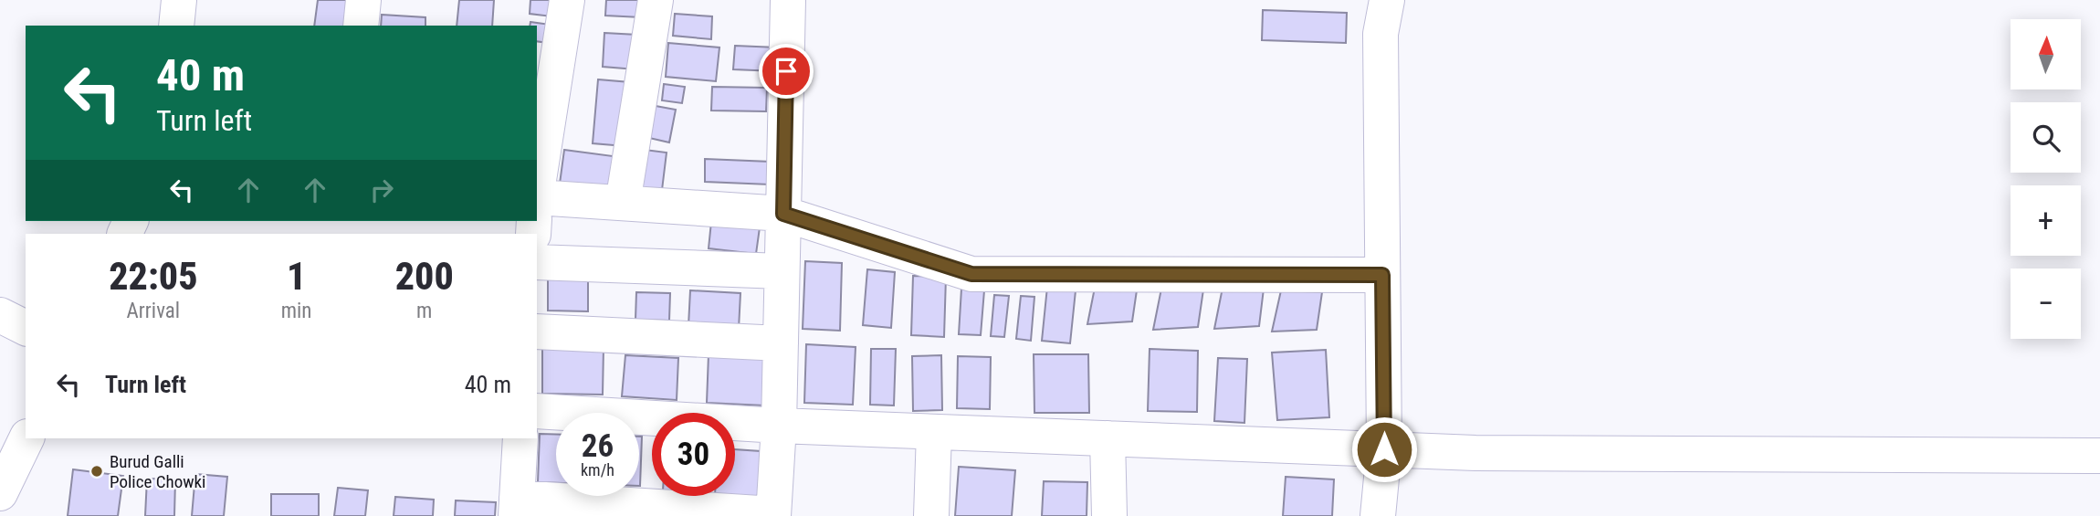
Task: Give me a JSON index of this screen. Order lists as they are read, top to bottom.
{
  "places": ["Burud Galli Police Chowki"],
  "north": "top",
  "page": {
    "map_buttons": ["+", "−"],
    "turn": ["40 m", "Turn left"],
    "eta": [
      "22:05",
      "Arrival",
      "1",
      "min",
      "200",
      "m"
    ],
    "list": [
      {
        "name": "Turn left",
        "value": "40 m"
      }
    ],
    "speed": "26 km/h",
    "limit": "30"
  }
}
